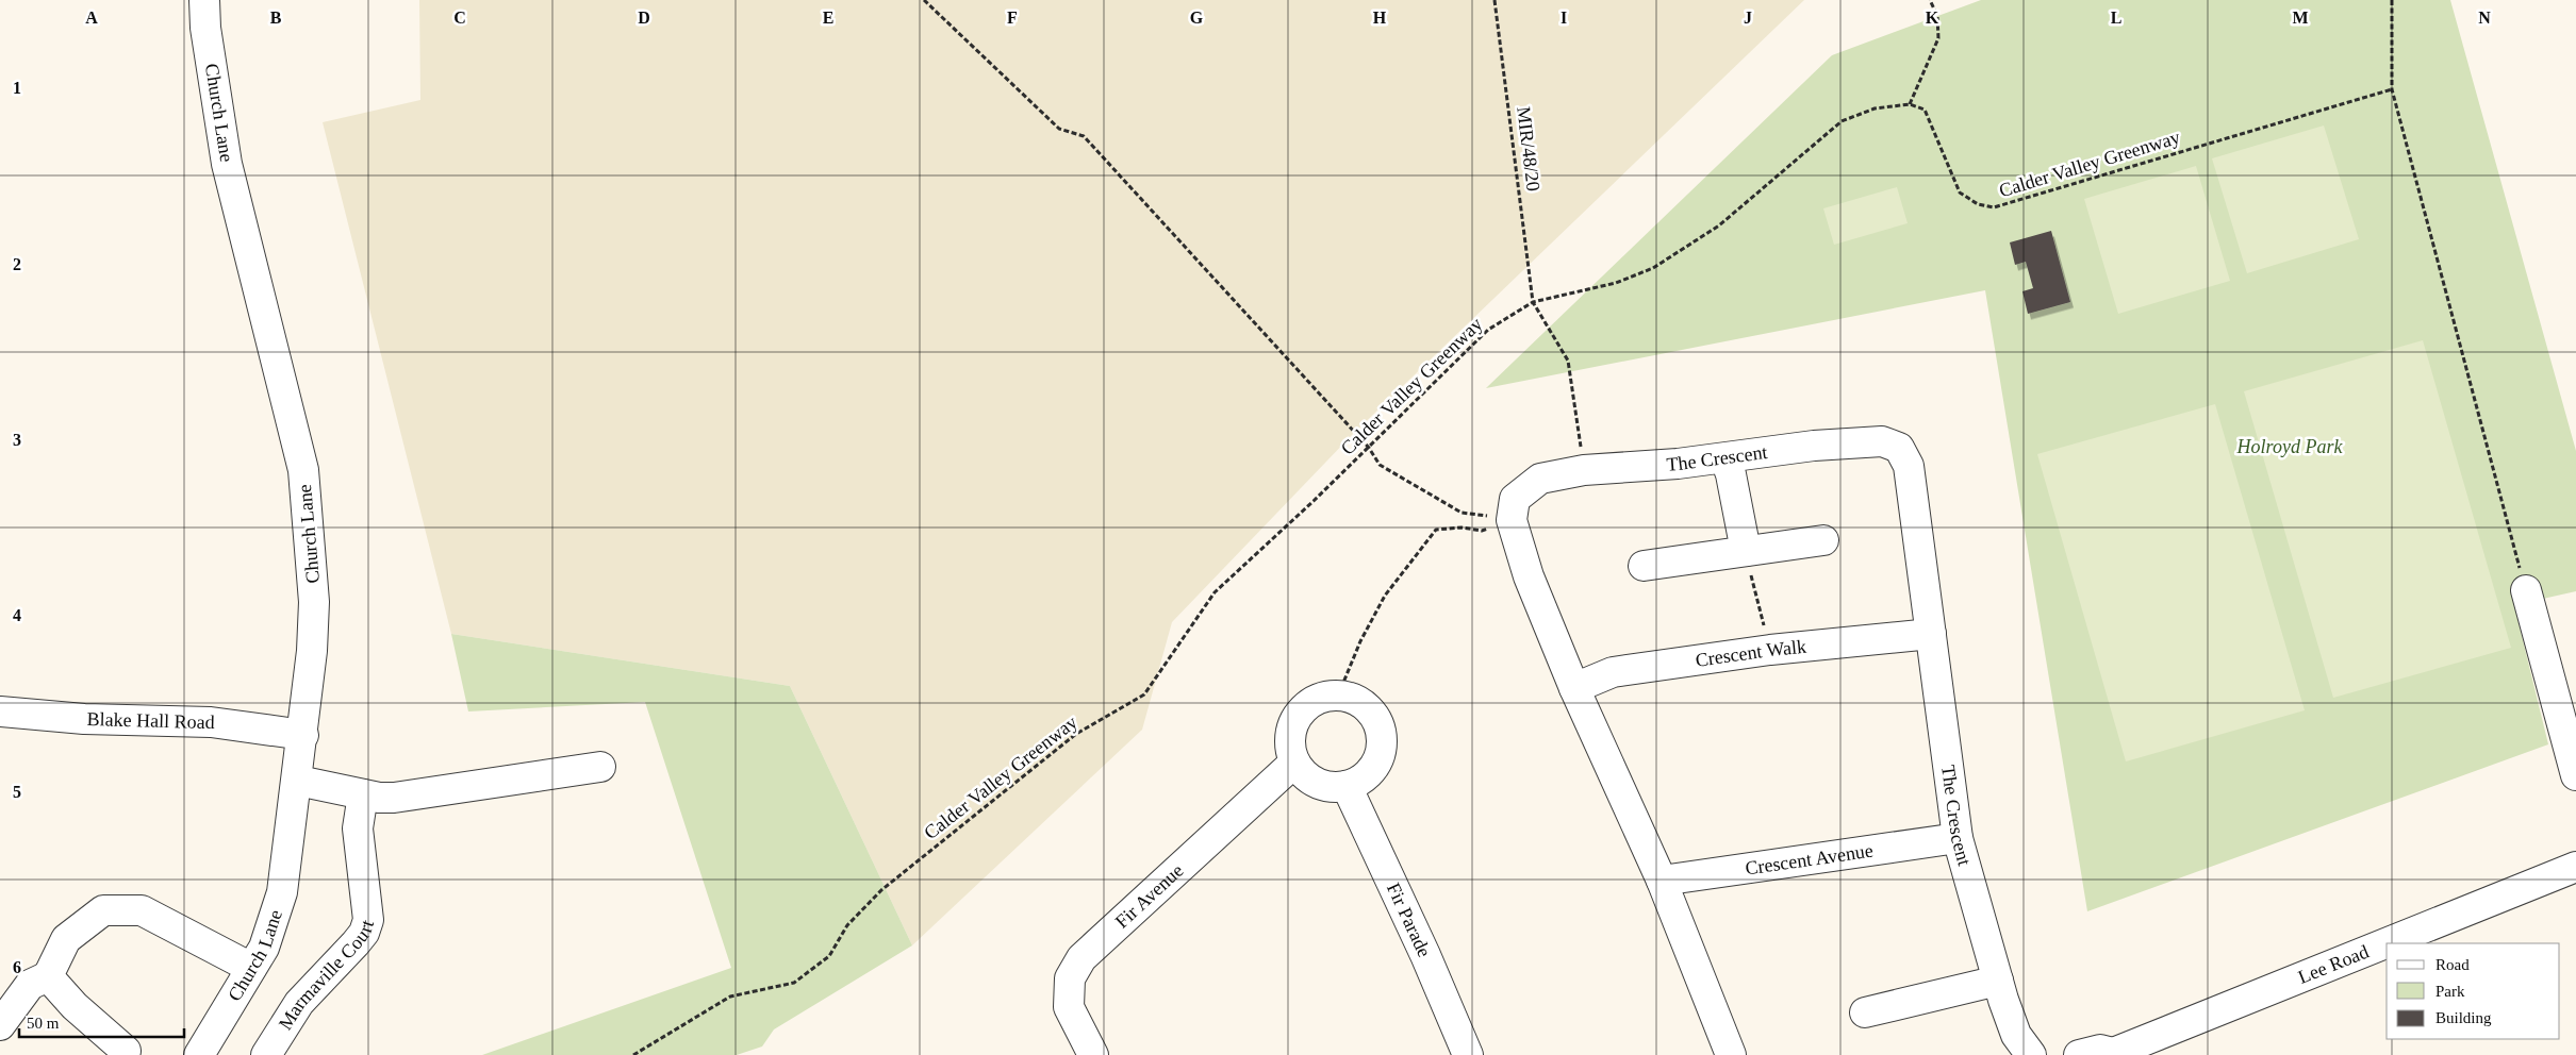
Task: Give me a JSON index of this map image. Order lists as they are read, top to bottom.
{
  "streets": {
    "street": [
      "Church Lane",
      "The Crescent",
      "Crescent Walk",
      "Blake Hall Road",
      "Crescent Avenue",
      "Fir Avenue",
      "Fir Parade",
      "Lee Road",
      "Marmaville Court"
    ],
    "path": ["MIR/48/20", "Calder Valley Greenway"]
  },
  "crossings": [
    ["Church Lane", "Blake Hall Road"],
    ["MIR/48/20", "Calder Valley Greenway"],
    ["The Crescent", "Crescent Walk"],
    ["The Crescent", "Crescent Avenue"],
    ["Fir Avenue", "Fir Parade"]
  ],
  "parks": ["Holroyd Park"],
  "legend": ["Road", "Park", "Building"],
  "scale_bar": "50 m",
  "grid": {
    "columns": [
      "A",
      "B",
      "C",
      "D",
      "E",
      "F",
      "G",
      "H",
      "I",
      "J",
      "K",
      "L",
      "M",
      "N"
    ],
    "rows": [
      "1",
      "2",
      "3",
      "4",
      "5",
      "6"
    ]
  }
}
